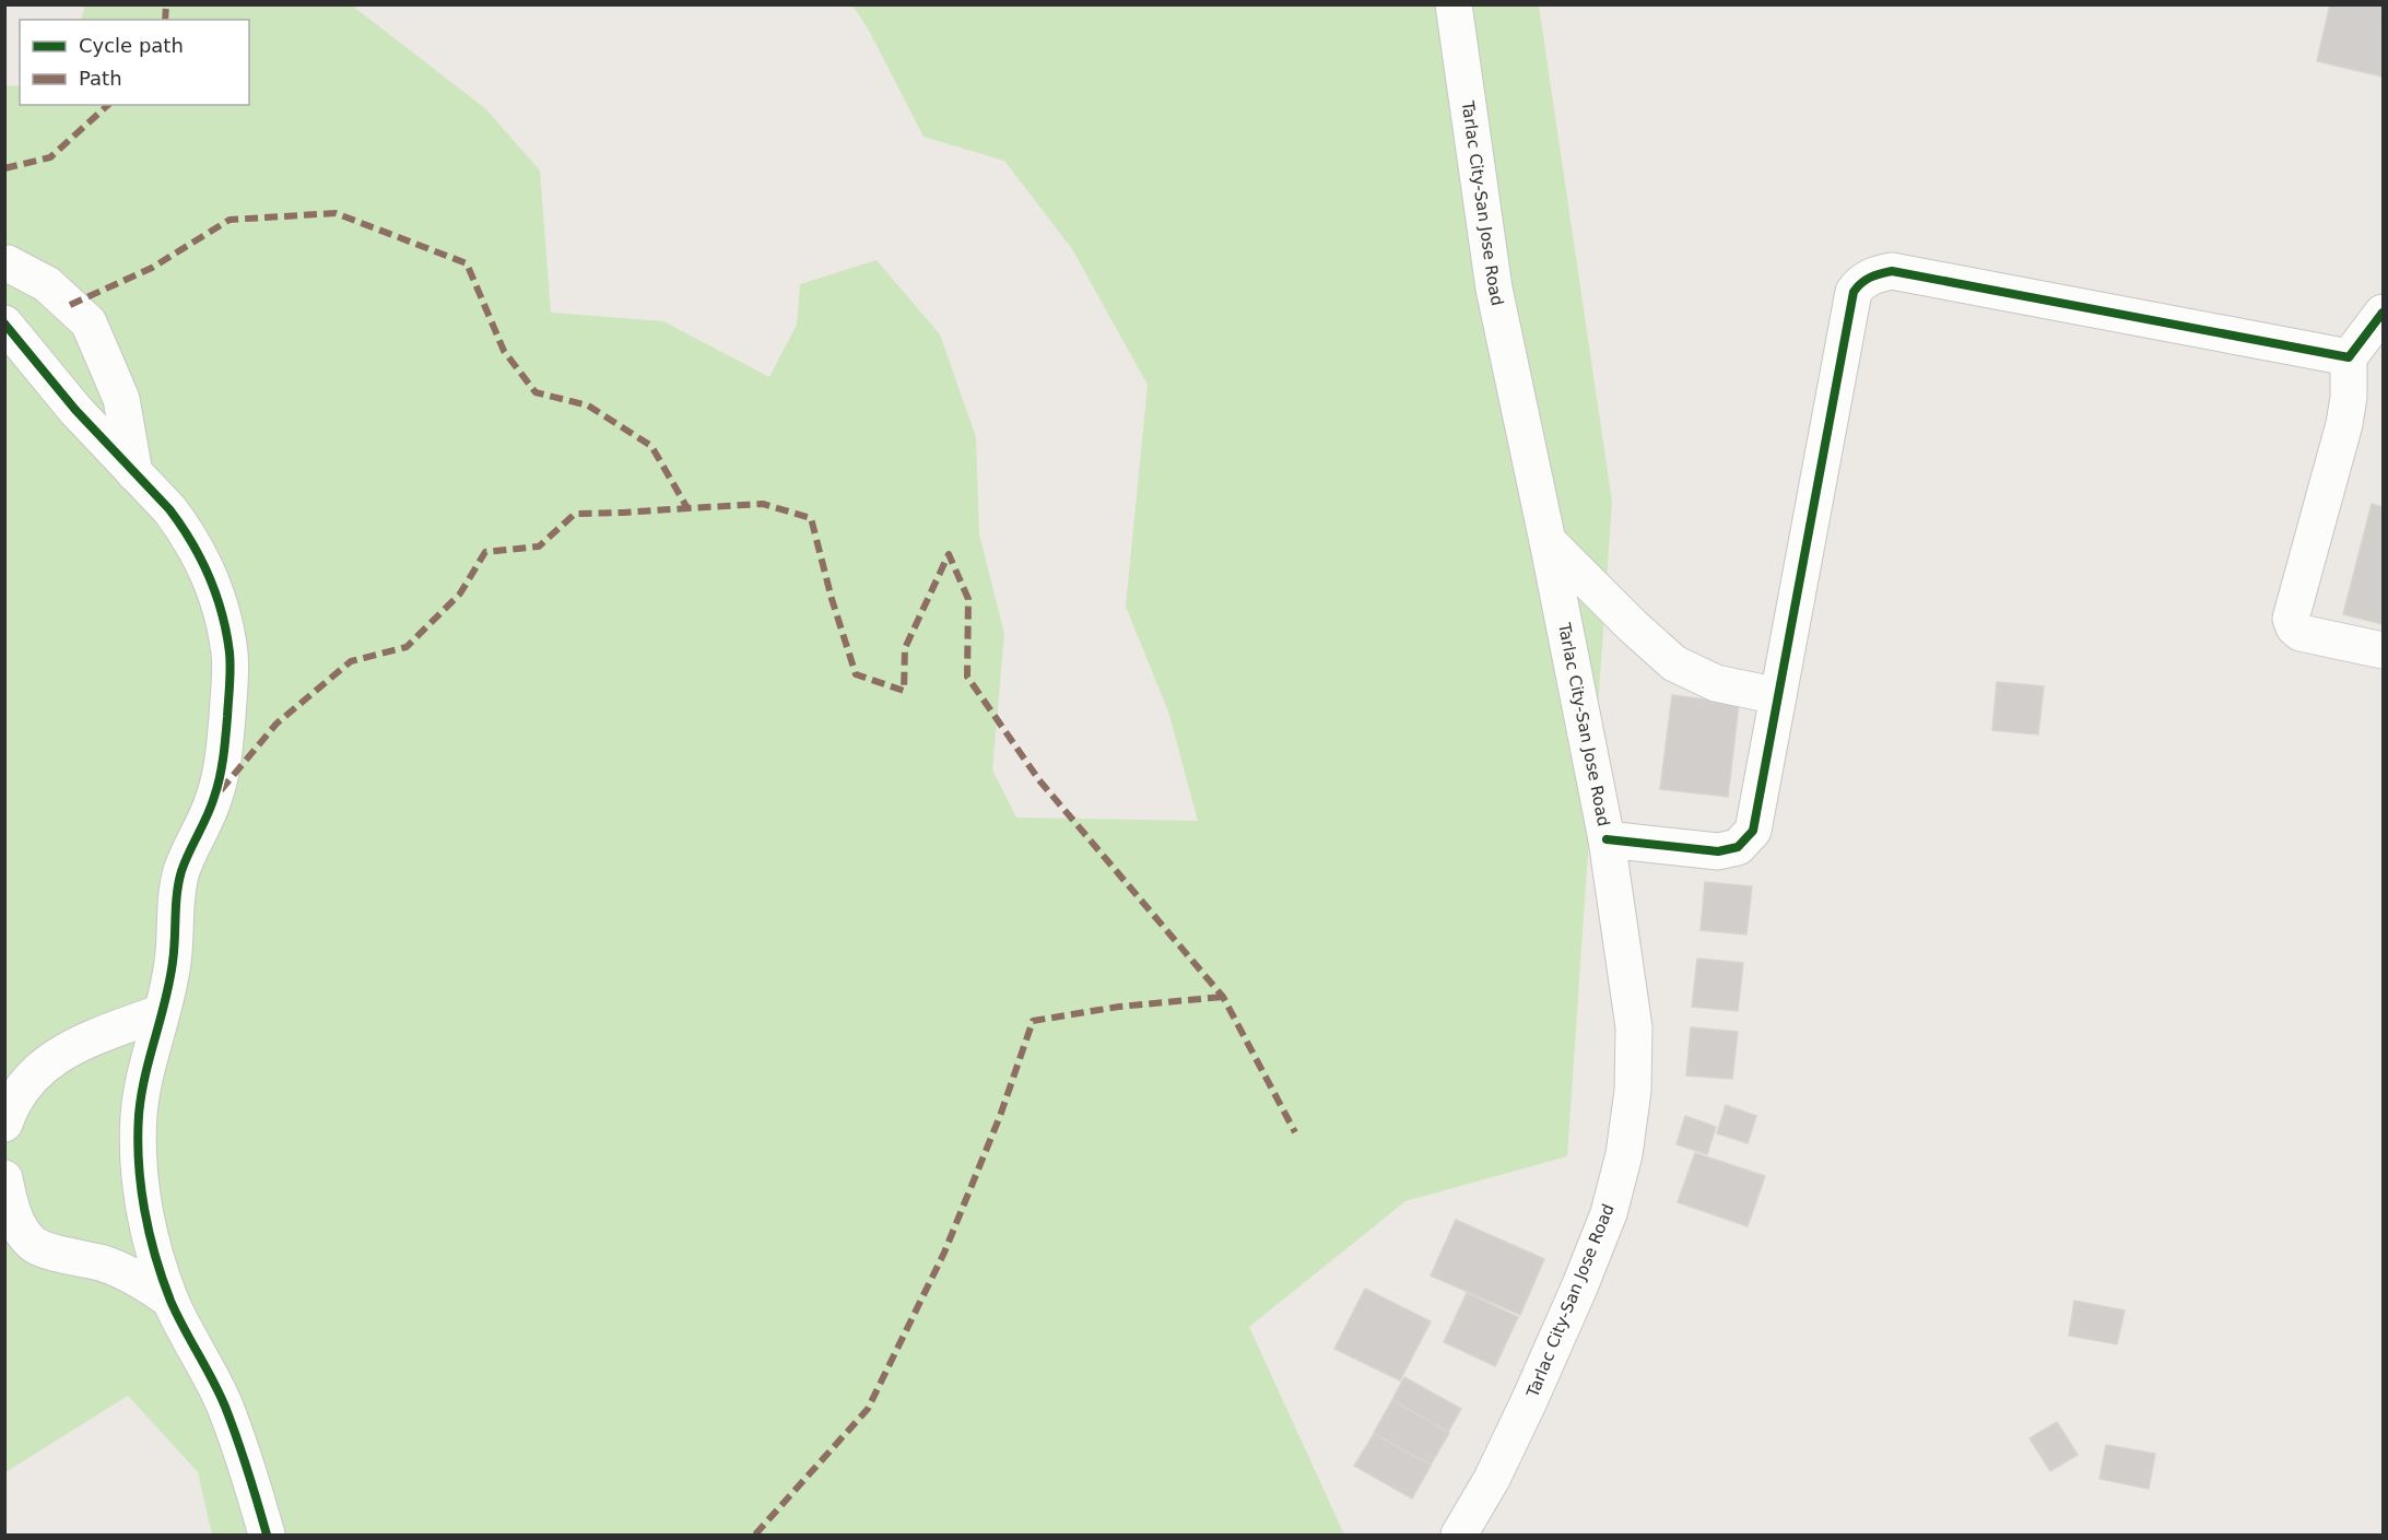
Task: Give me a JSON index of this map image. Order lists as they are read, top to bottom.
{
  "streets": {
    "street": ["Tarlac City-San Jose Road"]
  },
  "legend": ["Cycle path", "Path"]
}
